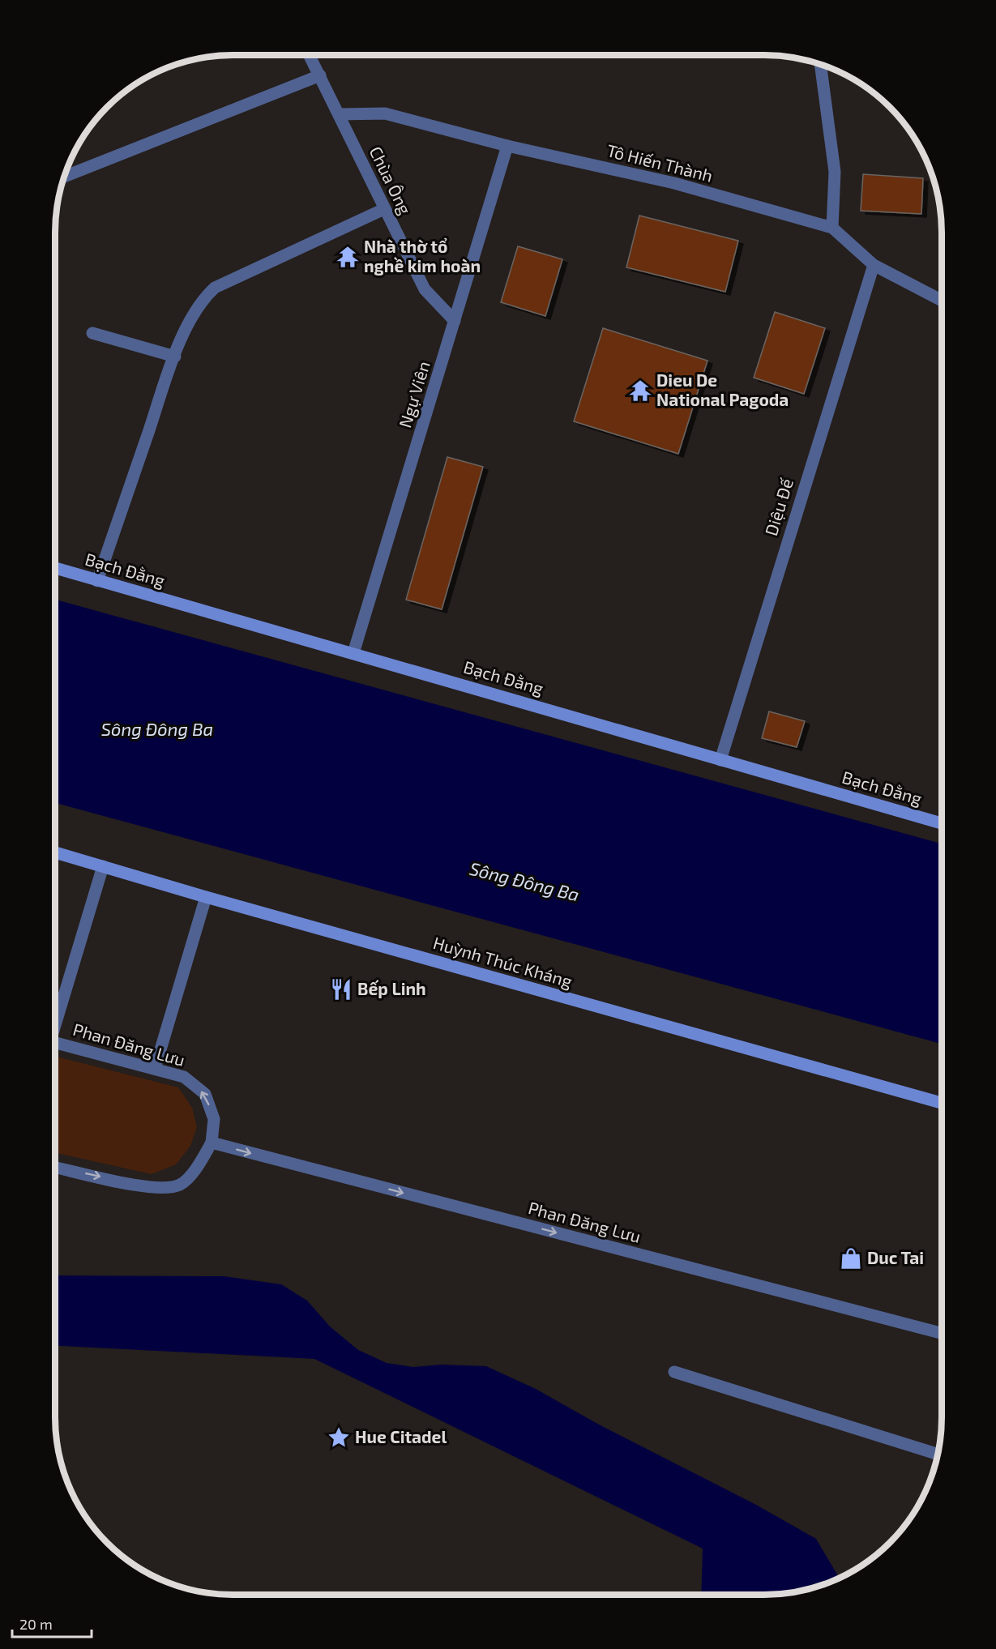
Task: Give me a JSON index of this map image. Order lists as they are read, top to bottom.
{
  "streets": {
    "street": [
      "Tô Hiến Thành",
      "Chùa Ông",
      "Ngự Viên",
      "Diệu Đế",
      "Bạch Đằng",
      "Huỳnh Thúc Kháng",
      "Phan Đăng Lưu"
    ]
  },
  "crossings": [
    ["Tô Hiến Thành", "Chùa Ông"],
    ["Tô Hiến Thành", "Ngự Viên"],
    ["Tô Hiến Thành", "Diệu Đế"],
    ["Chùa Ông", "Ngự Viên"],
    ["Ngự Viên", "Bạch Đằng"],
    ["Diệu Đế", "Bạch Đằng"]
  ],
  "water": ["Sông Đông Ba"],
  "places": {
    "temple": ["Nhà thờ tổ nghề kim hoàn", "Dieu De National Pagoda"],
    "restaurant": ["Bếp Linh"],
    "shop": ["Duc Tai"],
    "place": ["Hue Citadel"]
  },
  "scale_bar": "20 m"
}
